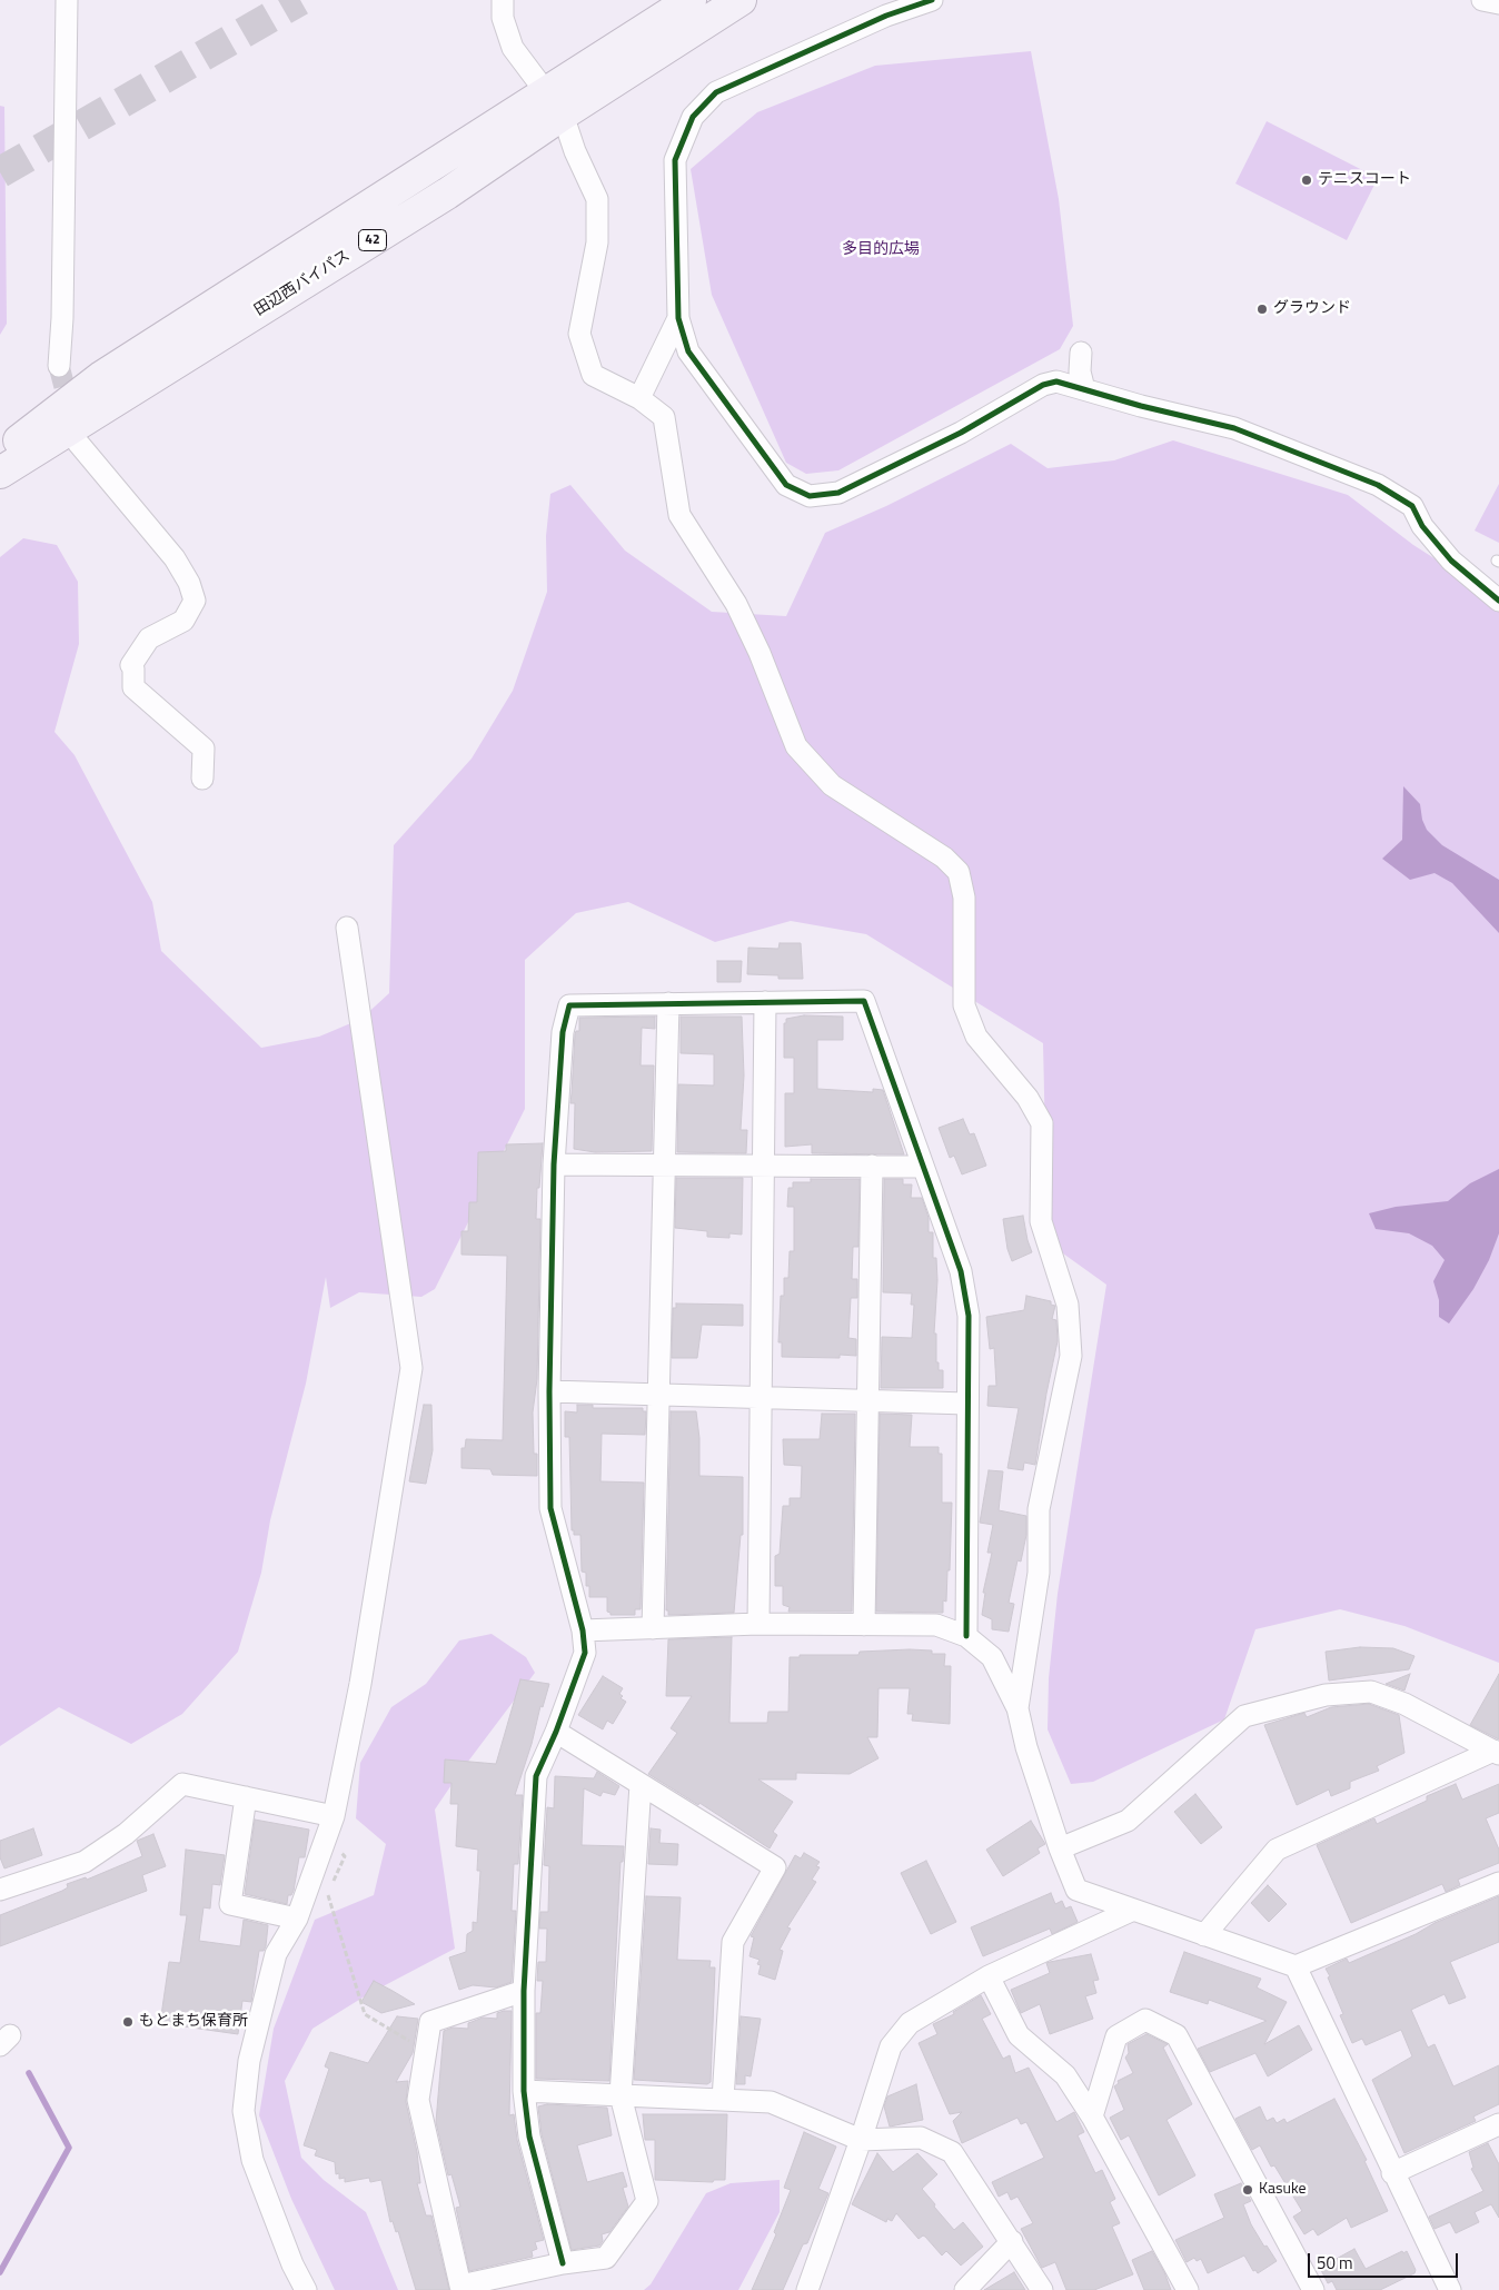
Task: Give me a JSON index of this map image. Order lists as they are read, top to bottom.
{
  "streets": {
    "highway": ["42", "田辺西バイパス"]
  },
  "parks": ["多目的広場"],
  "places": [
    "テニスコート",
    "グラウンド",
    "もとまち保育所",
    "Kasuke"
  ],
  "scale_bar": "50 m"
}
